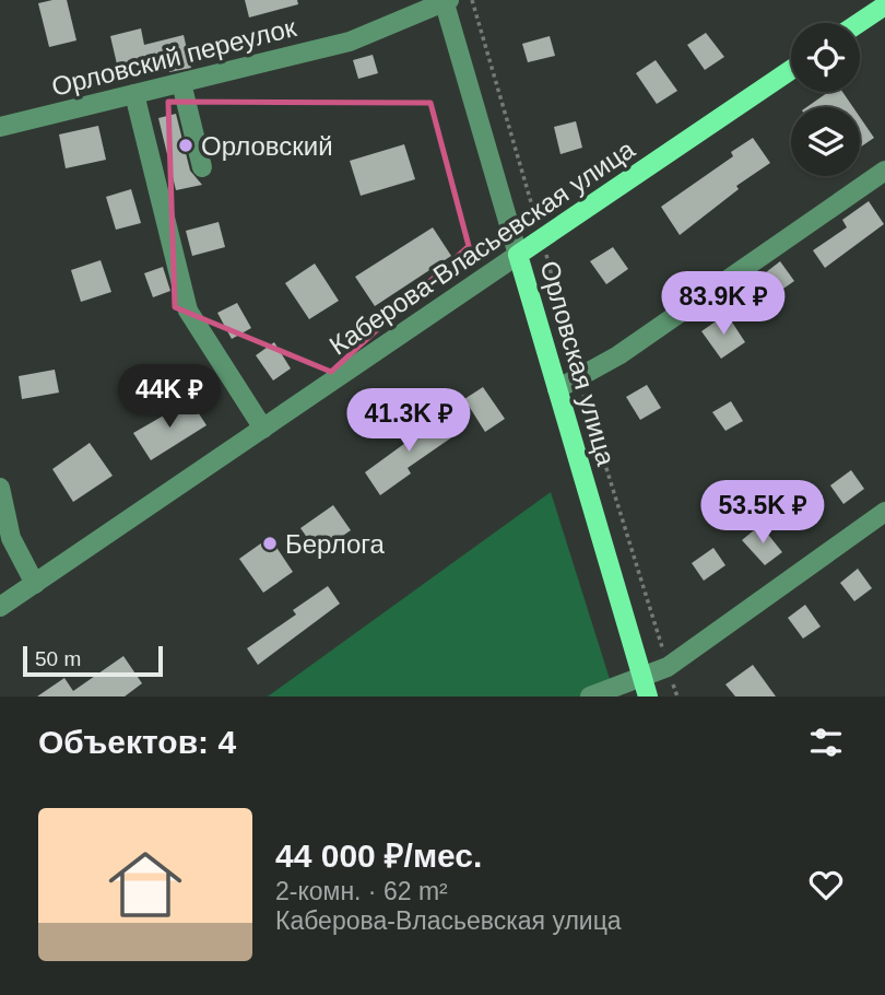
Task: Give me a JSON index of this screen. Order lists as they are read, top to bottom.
{
  "streets": {
    "main road": ["Каберова-Власьевская улица", "Орловская улица"],
    "street": ["Орловский переулок"]
  },
  "crossings": [
    ["Орловский переулок", "Орловская улица"],
    ["Каберова-Власьевская улица", "Орловская улица"]
  ],
  "places": ["Орловский", "Берлога"],
  "scale_bar": "50 m",
  "page": {
    "price": [
      "83.9K ₽",
      "44K ₽",
      "41.3K ₽",
      "53.5K ₽"
    ],
    "scale": "50 m",
    "heading": "Объектов: 4",
    "list": [
      {
        "name": "44 000 ₽/мес.",
        "note": "2-комн. · 62 m² · Каберова-Власьевская улица"
      }
    ]
  }
}
